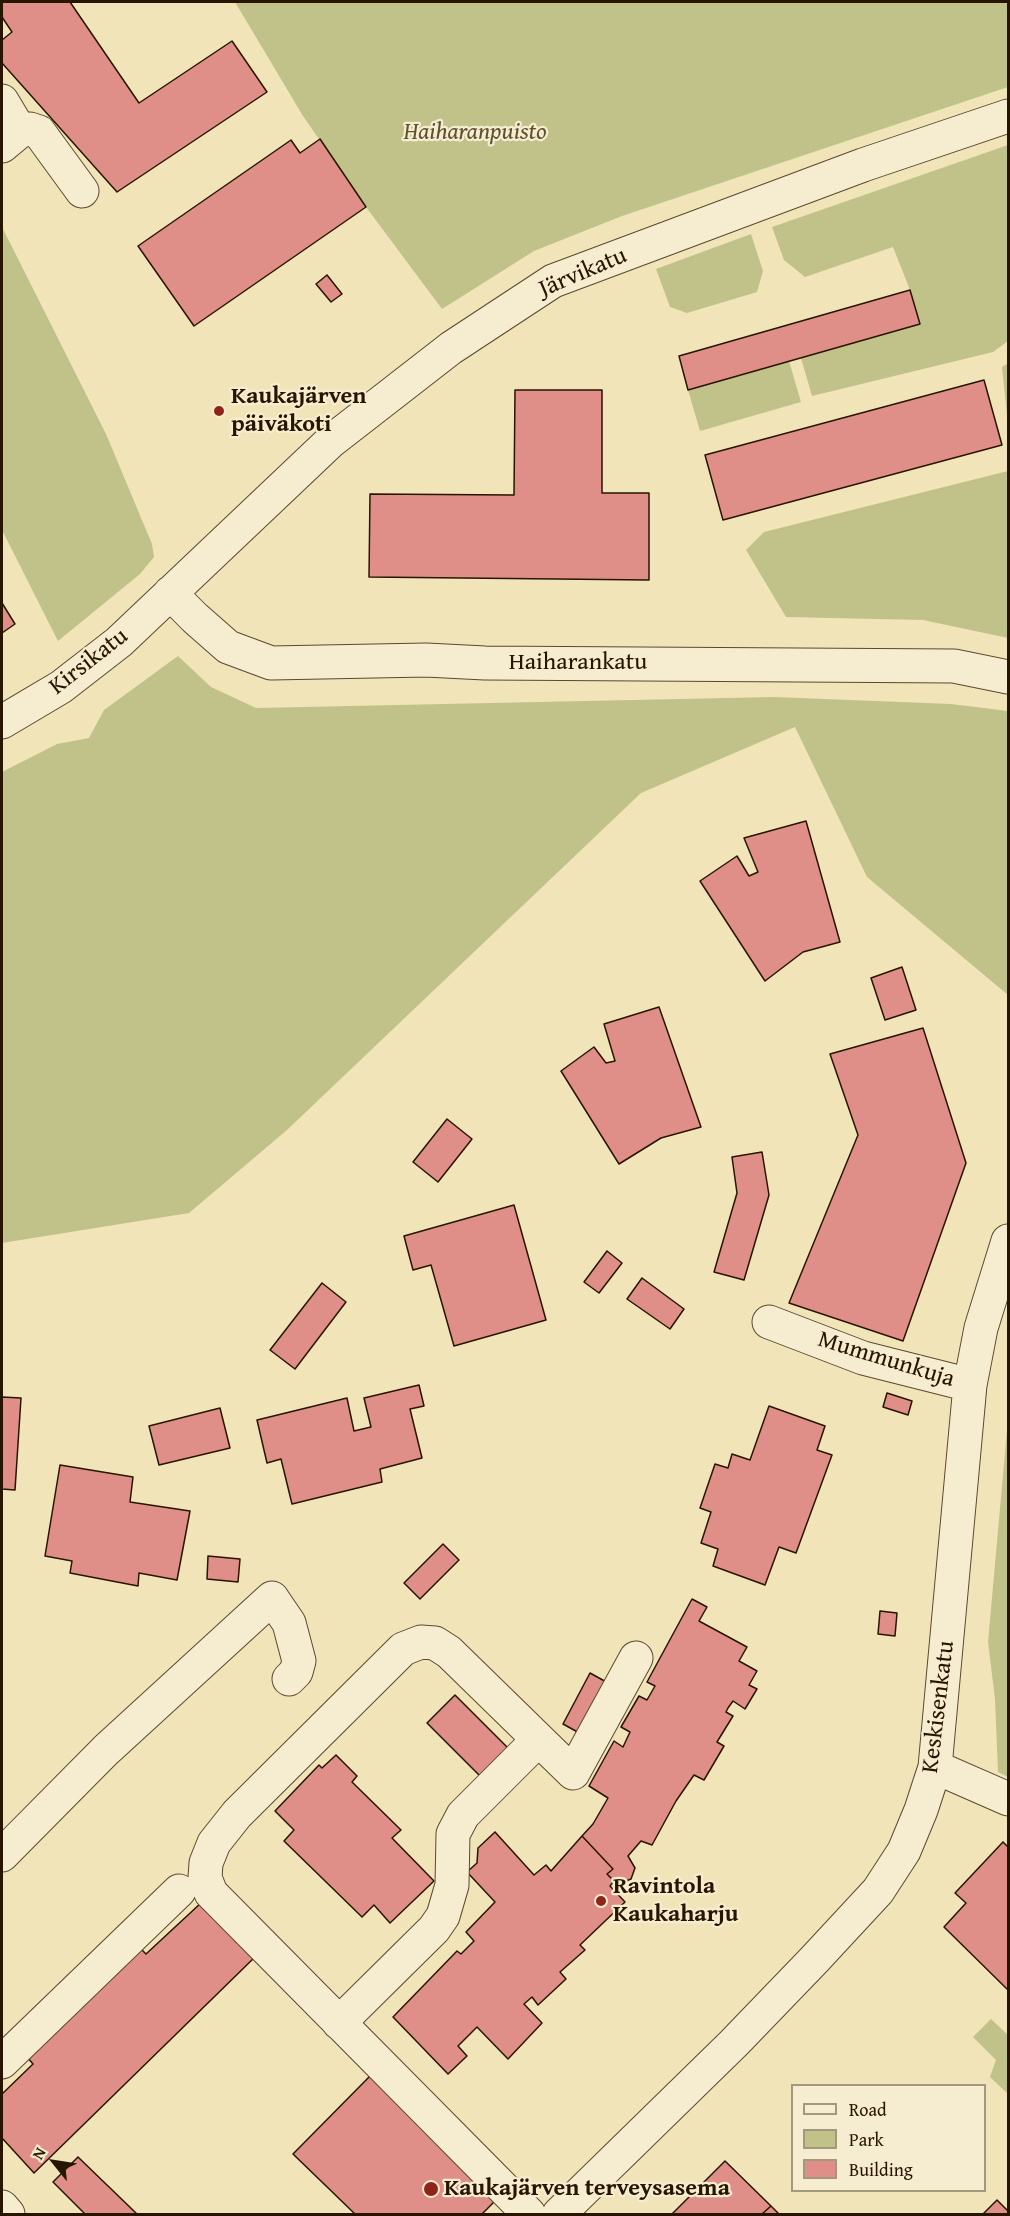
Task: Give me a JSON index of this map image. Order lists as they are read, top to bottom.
{
  "streets": {
    "street": [
      "Järvikatu",
      "Kirsikatu",
      "Haiharankatu",
      "Mummunkuja",
      "Keskisenkatu"
    ]
  },
  "crossings": [
    ["Järvikatu", "Kirsikatu"],
    ["Järvikatu", "Haiharankatu"],
    ["Kirsikatu", "Haiharankatu"],
    ["Mummunkuja", "Keskisenkatu"]
  ],
  "parks": ["Haiharanpuisto"],
  "places": ["Kaukajärven päiväkoti", "Ravintola Kaukaharju", "Kaukajärven terveysasema"],
  "legend": ["Road", "Park", "Building"],
  "north": "top left"
}
